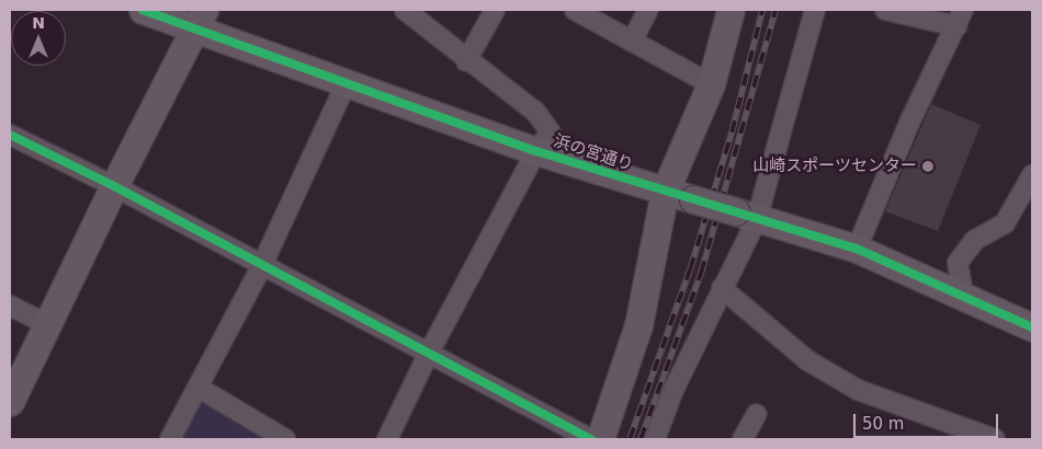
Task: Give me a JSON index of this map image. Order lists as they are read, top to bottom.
{
  "streets": {
    "street": ["浜の宮通り"]
  },
  "places": ["山崎スポーツセンター"],
  "scale_bar": "50 m",
  "north": "top"
}
